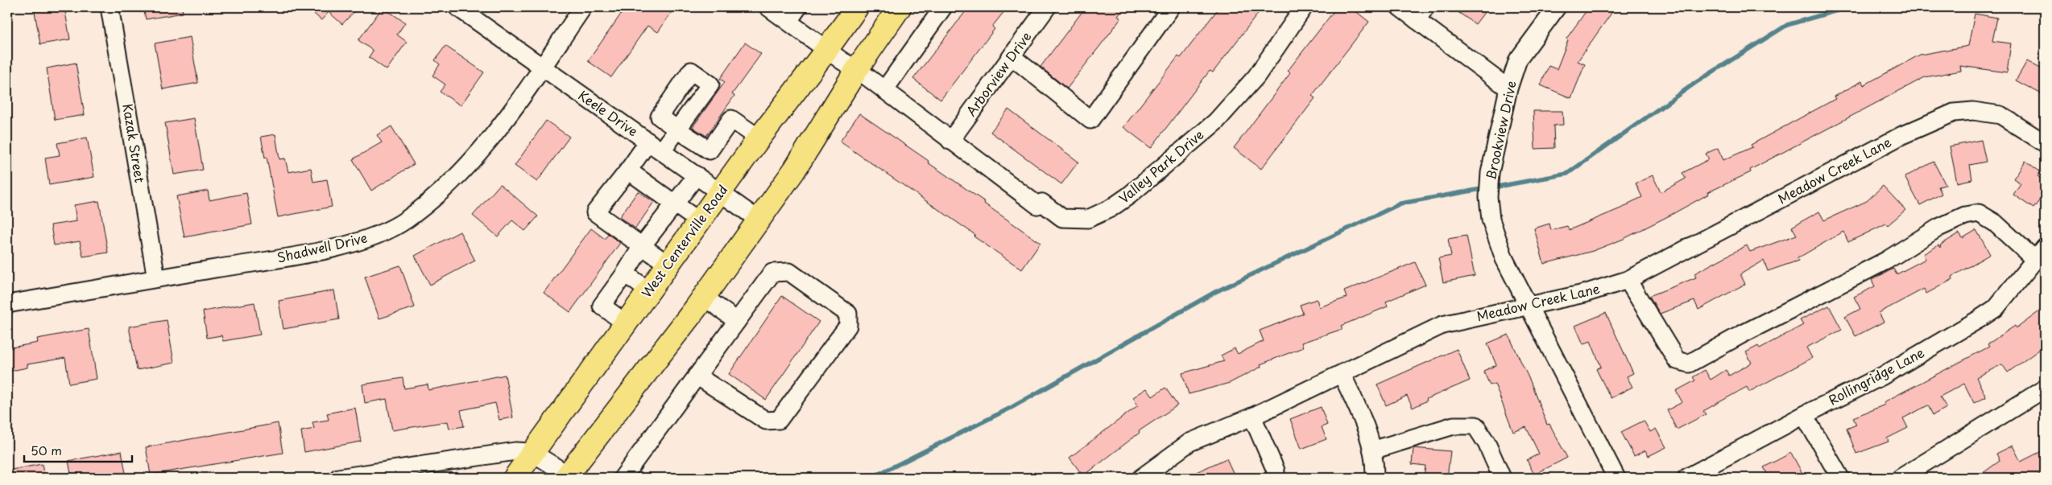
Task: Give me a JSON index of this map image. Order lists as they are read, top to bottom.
{
  "streets": {
    "main road": ["West Centerville Road"],
    "street": [
      "Arborview Drive",
      "Keele Drive",
      "Brookview Drive",
      "Kazak Street",
      "Valley Park Drive",
      "Meadow Creek Lane",
      "Shadwell Drive",
      "Rollingridge Lane"
    ]
  },
  "crossings": [
    ["Arborview Drive", "Valley Park Drive"],
    ["Keele Drive", "West Centerville Road"],
    ["Keele Drive", "Shadwell Drive"],
    ["Brookview Drive", "Meadow Creek Lane"],
    ["Kazak Street", "Shadwell Drive"],
    ["Valley Park Drive", "West Centerville Road"]
  ],
  "scale_bar": "50 m"
}
